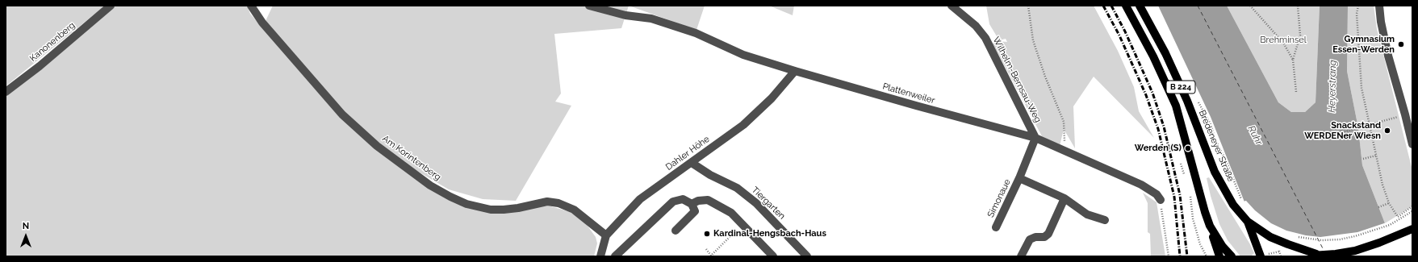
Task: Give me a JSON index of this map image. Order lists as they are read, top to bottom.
{
  "streets": {
    "main road": ["B 224", "Bredeneyer Straße"],
    "street": [
      "Kanonenberg",
      "Wilhelm-Bernsau-Weg",
      "Plattenweiler",
      "Dahler Höhe",
      "Am Korintenberg",
      "Simonaue",
      "Tiergarten"
    ]
  },
  "crossings": [
    ["Wilhelm-Bernsau-Weg", "Plattenweiler"],
    ["Wilhelm-Bernsau-Weg", "Simonaue"],
    ["B 224", "Bredeneyer Straße"],
    ["Plattenweiler", "Dahler Höhe"],
    ["Plattenweiler", "Simonaue"],
    ["Dahler Höhe", "Am Korintenberg"],
    ["Dahler Höhe", "Tiergarten"]
  ],
  "water": ["Heyerstrang", "Ruhr"],
  "parks": ["Brehminsel"],
  "places": [
    "Gymnasium Essen-Werden",
    "Snackstand WERDENer Wiesn",
    "Werden (S)",
    "Kardinal-Hengsbach-Haus"
  ],
  "north": "top"
}
